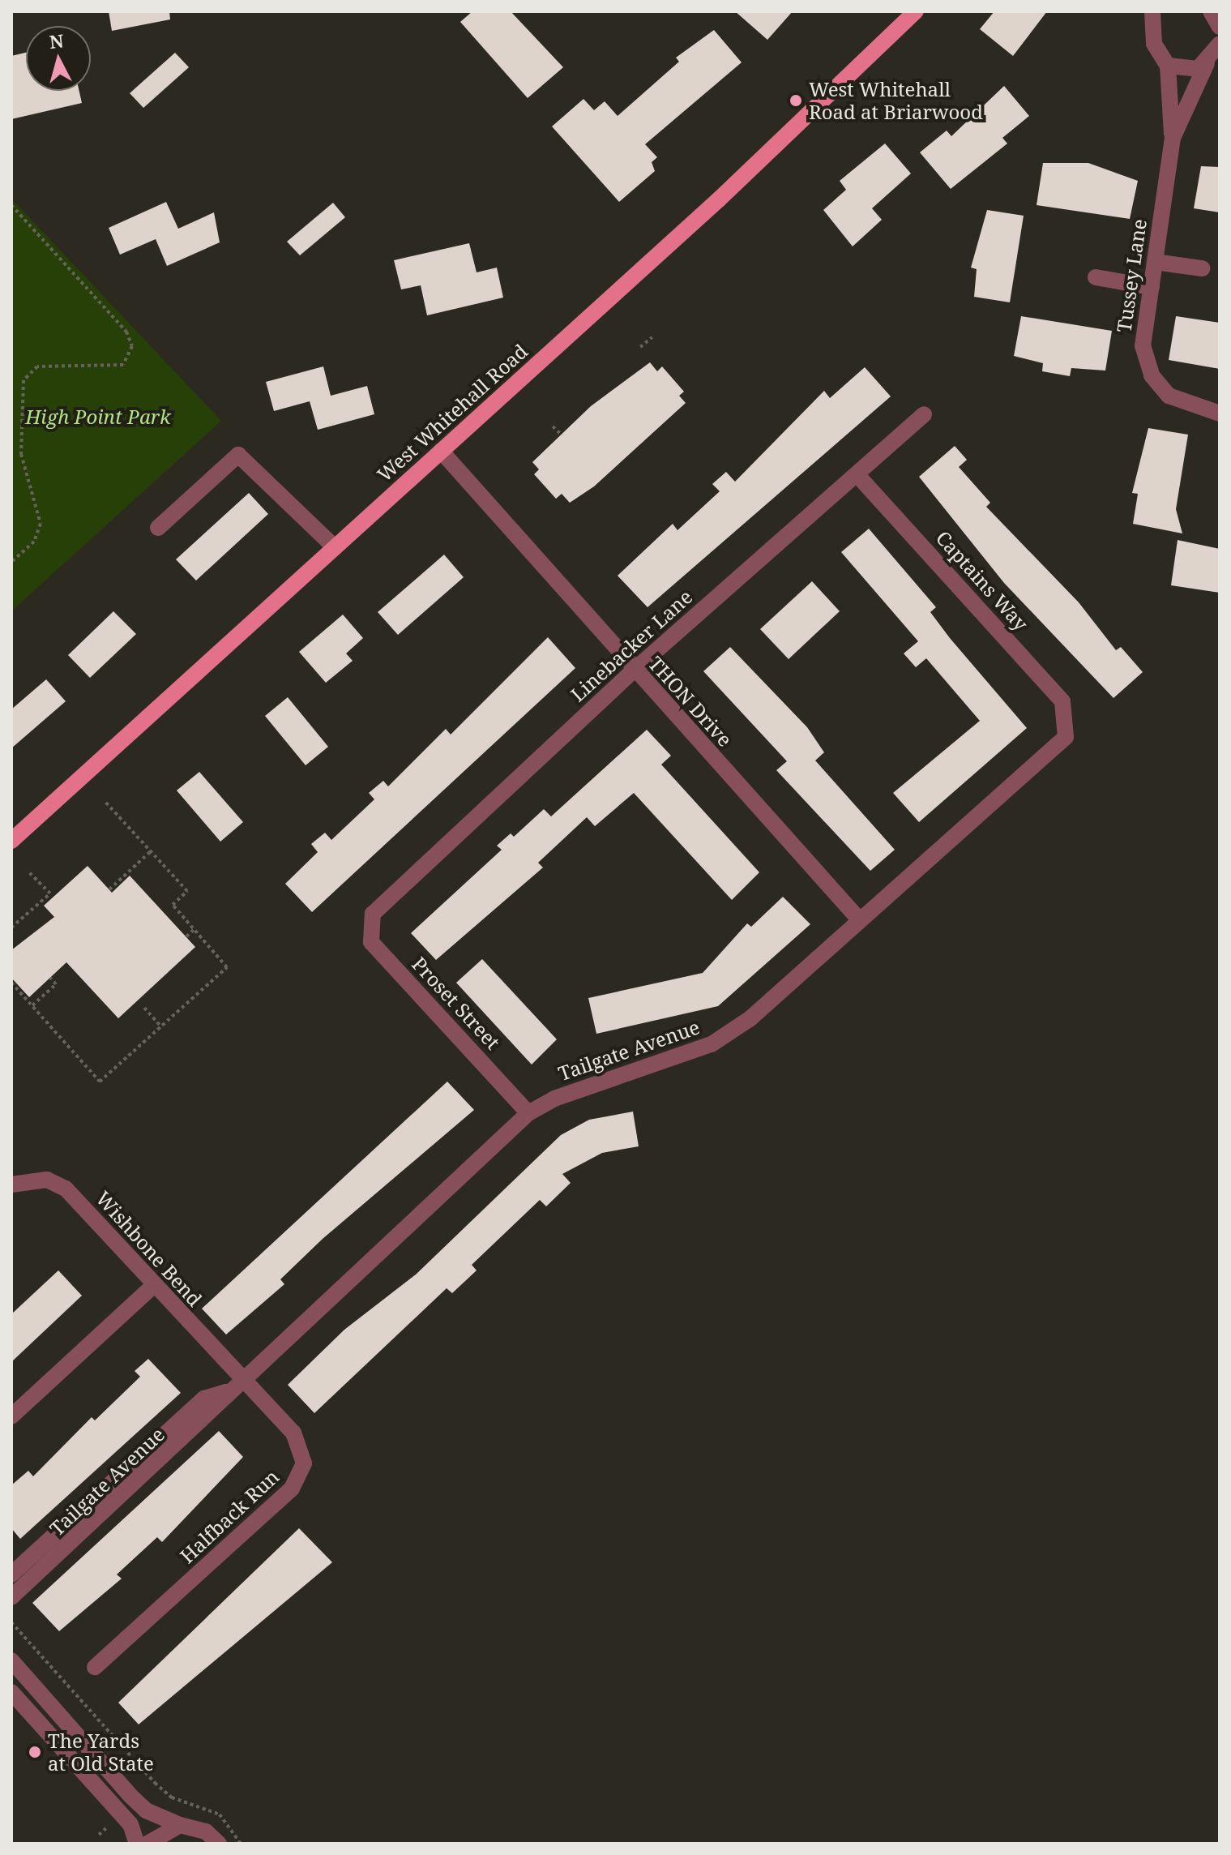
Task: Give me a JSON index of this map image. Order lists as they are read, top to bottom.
{
  "streets": {
    "main road": ["West Whitehall Road"],
    "street": [
      "Tussey Lane",
      "Captains Way",
      "Linebacker Lane",
      "THON Drive",
      "Proset Street",
      "Tailgate Avenue",
      "Wishbone Bend",
      "Halfback Run"
    ]
  },
  "crossings": [
    ["West Whitehall Road", "THON Drive"],
    ["Captains Way", "Linebacker Lane"],
    ["Captains Way", "Tailgate Avenue"],
    ["Linebacker Lane", "THON Drive"],
    ["Linebacker Lane", "Proset Street"],
    ["THON Drive", "Tailgate Avenue"],
    ["Proset Street", "Tailgate Avenue"],
    ["Tailgate Avenue", "Wishbone Bend"],
    ["Tailgate Avenue", "Halfback Run"],
    ["Wishbone Bend", "Halfback Run"]
  ],
  "parks": ["High Point Park"],
  "places": ["West Whitehall Road at Briarwood", "The Yards at Old State"],
  "north": "top"
}
